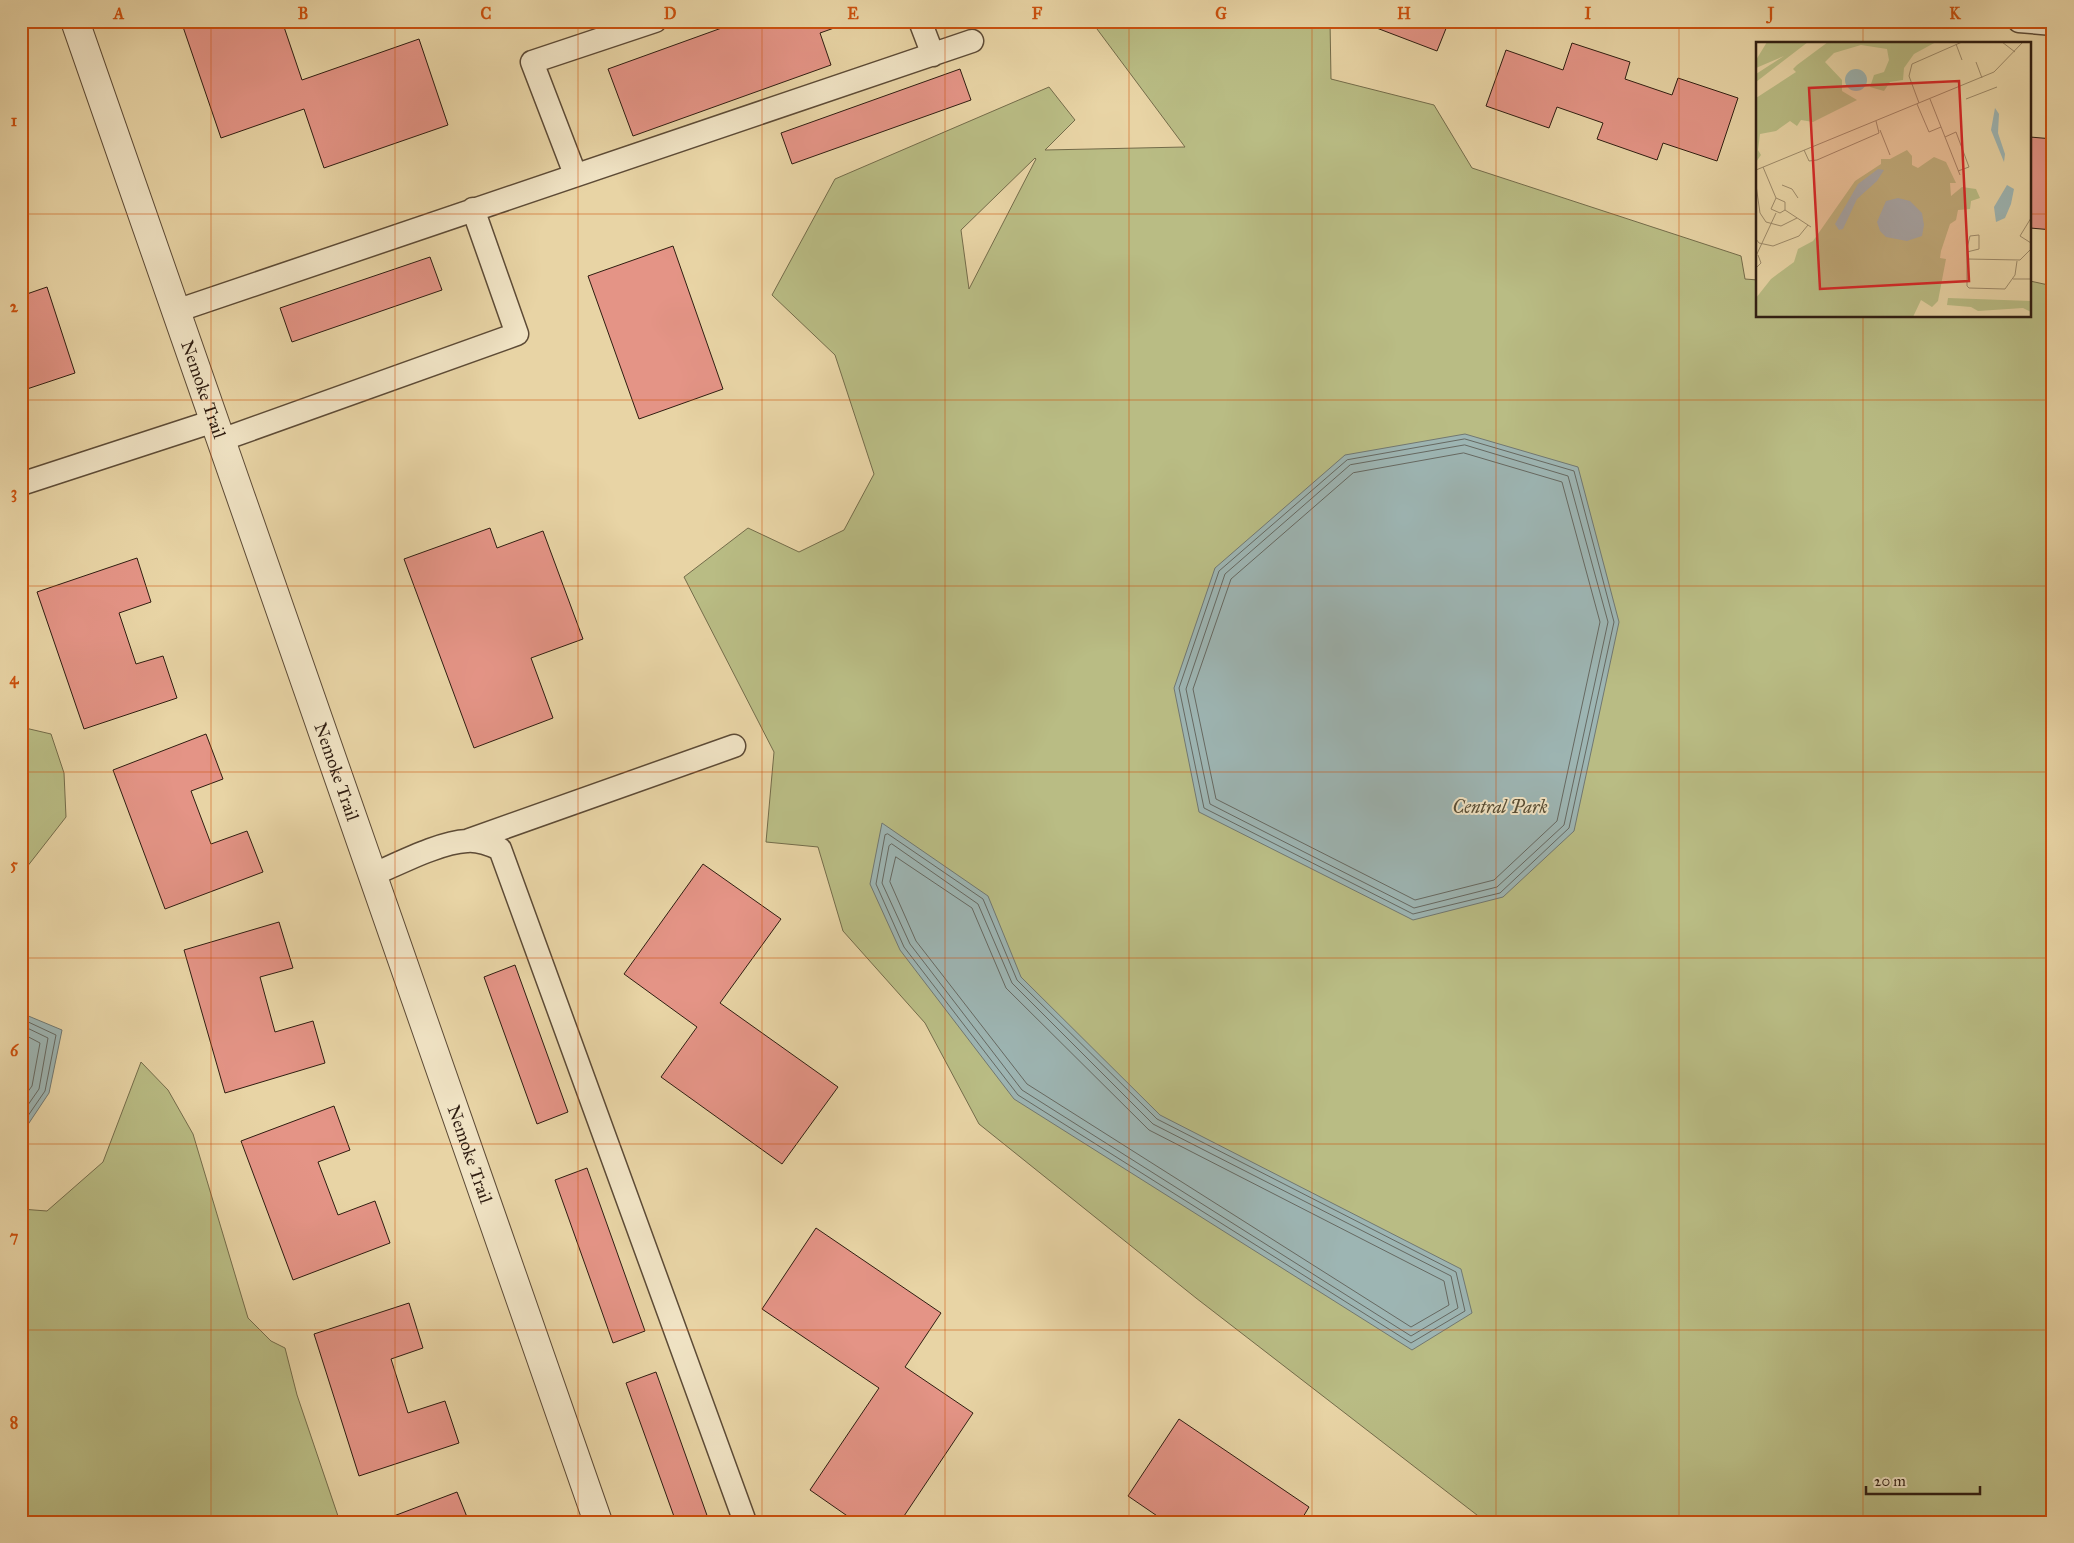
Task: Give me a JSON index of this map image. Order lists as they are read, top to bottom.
{
  "streets": {
    "street": ["Nemoke Trail"]
  },
  "parks": ["Central Park"],
  "scale_bar": "20 m",
  "grid": {
    "columns": [
      "A",
      "B",
      "C",
      "D",
      "E",
      "F",
      "G",
      "H",
      "I",
      "J",
      "K"
    ],
    "rows": [
      "1",
      "2",
      "3",
      "4",
      "5",
      "6",
      "7",
      "8"
    ]
  }
}
